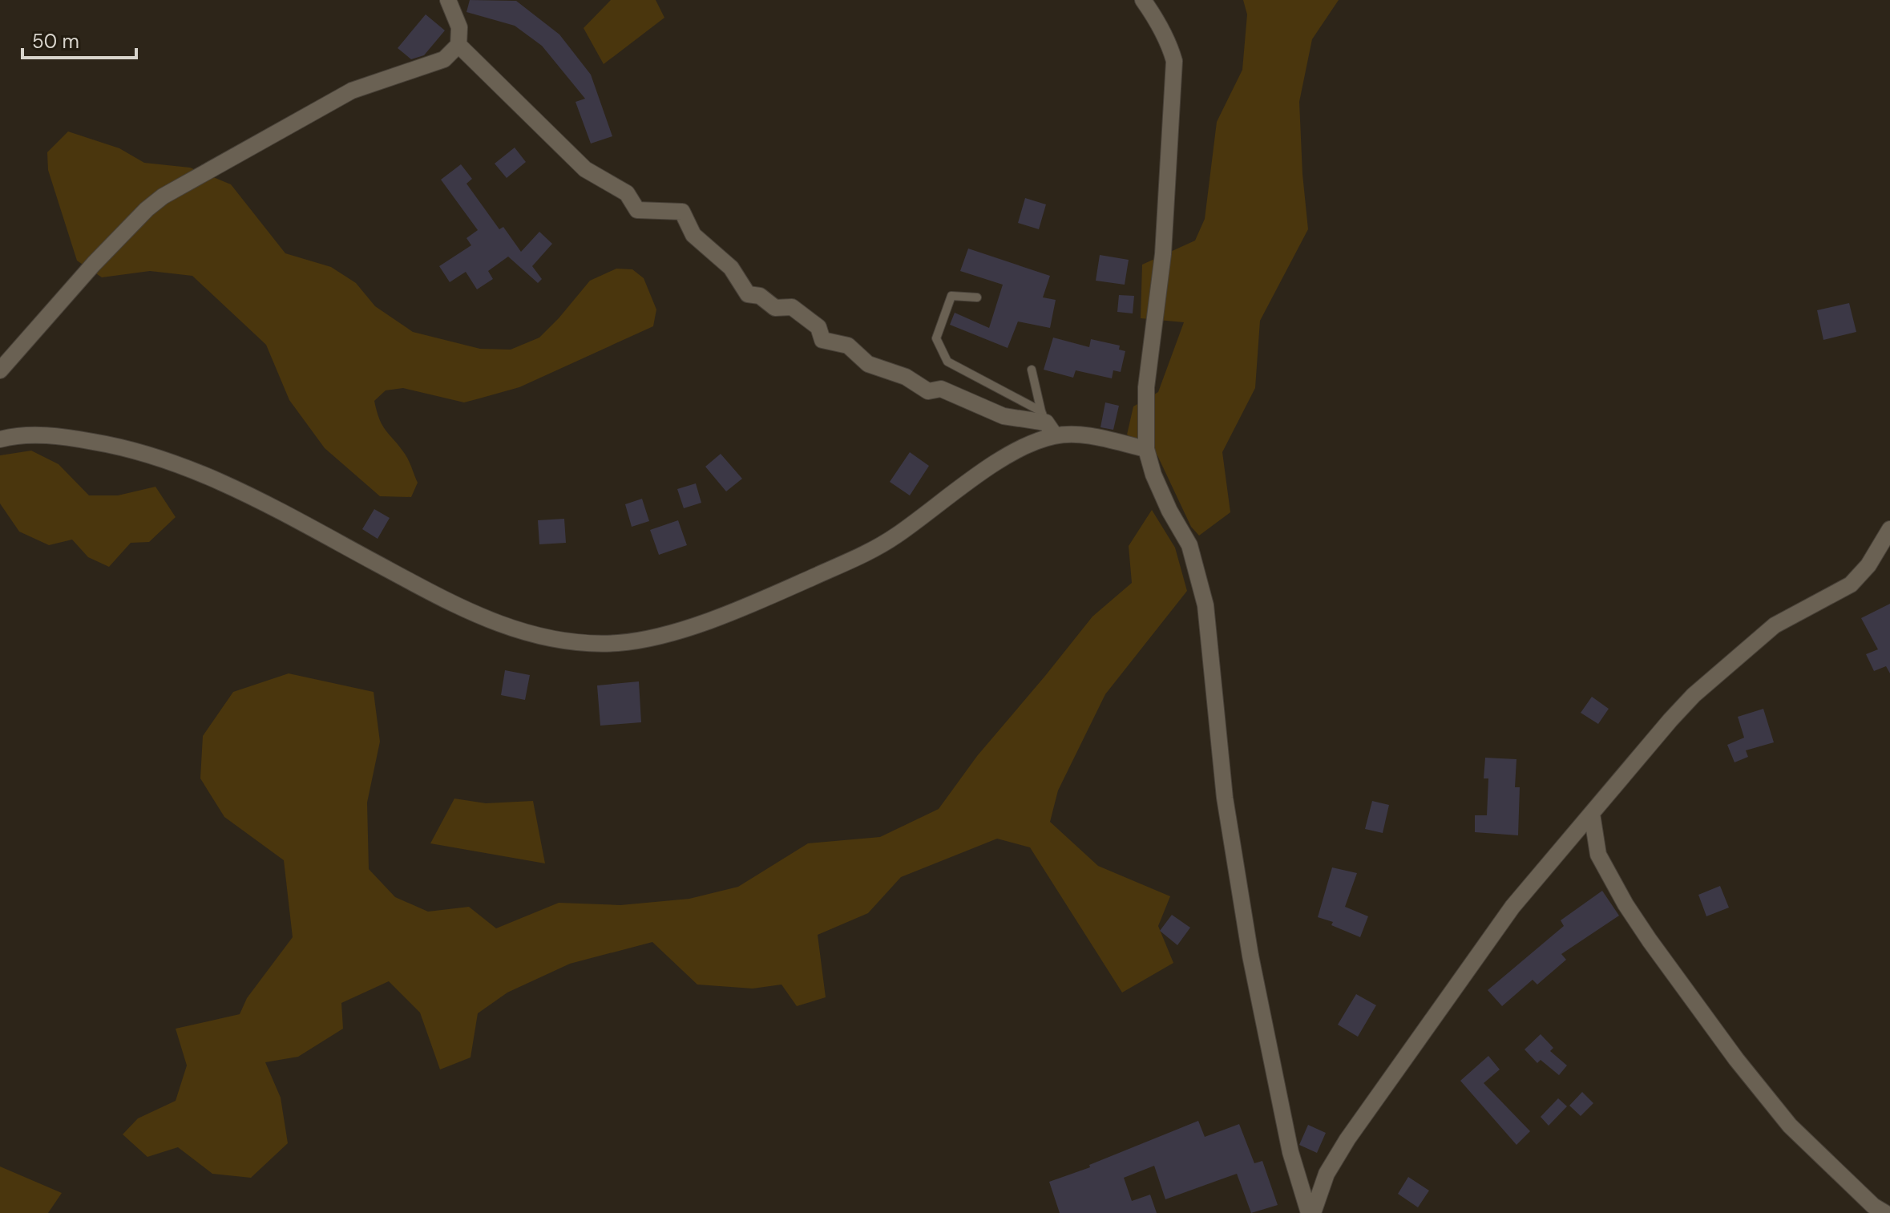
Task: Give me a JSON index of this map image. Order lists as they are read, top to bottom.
{
  "scale_bar": "50 m"
}
